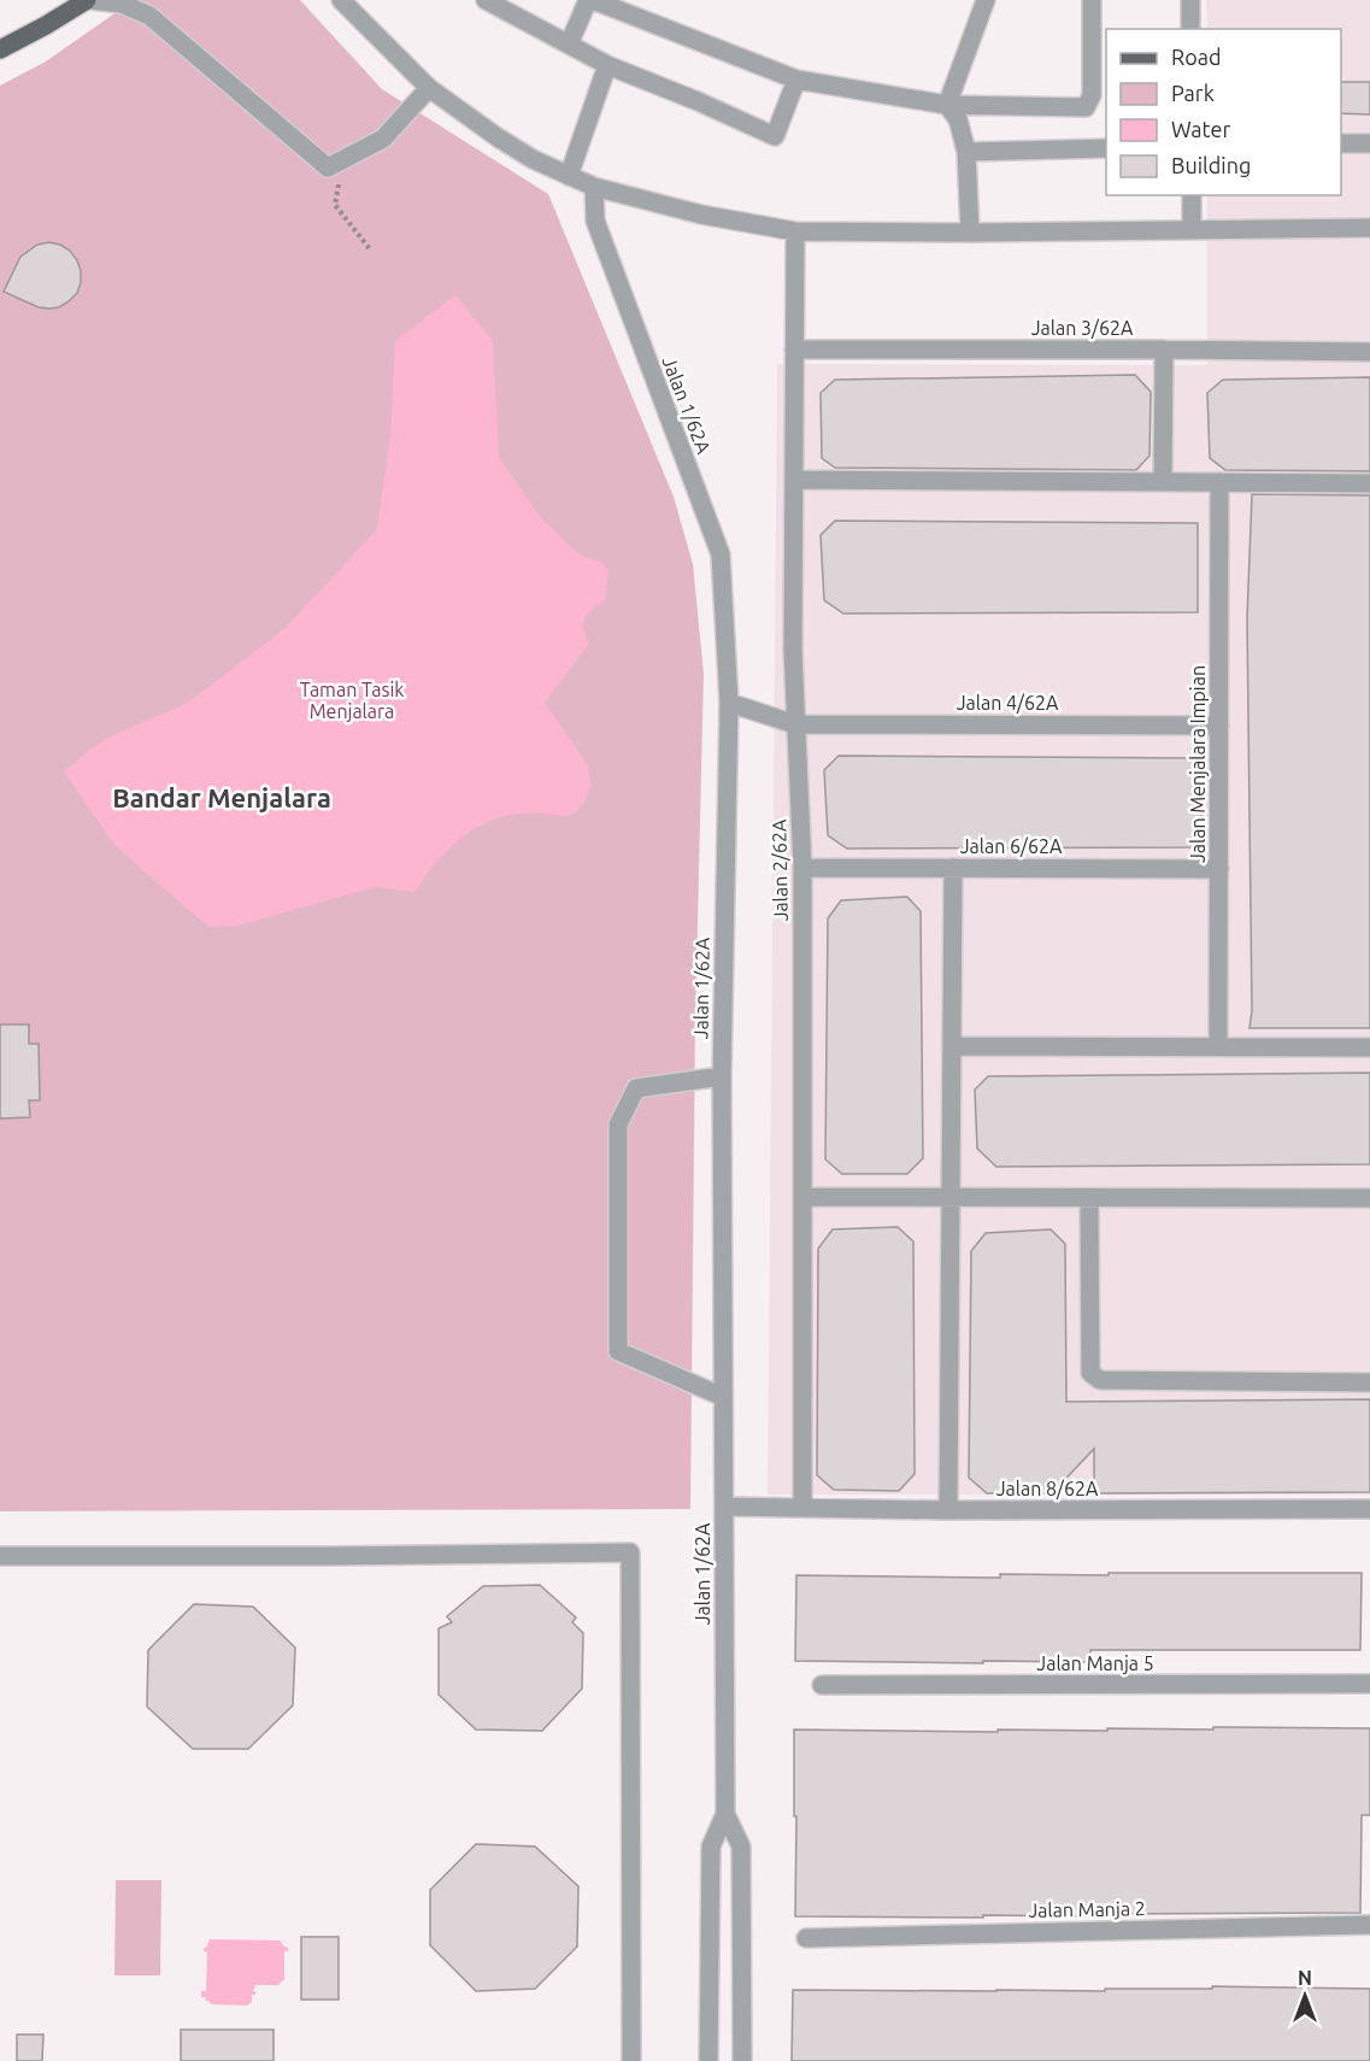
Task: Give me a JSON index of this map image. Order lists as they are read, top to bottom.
{
  "streets": {
    "street": [
      "Jalan 3/62A",
      "Jalan 1/62A",
      "Jalan 4/62A",
      "Jalan Menjalara Impian",
      "Jalan 6/62A",
      "Jalan 2/62A",
      "Jalan 8/62A",
      "Jalan Manja 5",
      "Jalan Manja 2"
    ]
  },
  "crossings": [
    ["Jalan 3/62A", "Jalan 2/62A"],
    ["Jalan 1/62A", "Jalan 4/62A"],
    ["Jalan 1/62A", "Jalan 8/62A"],
    ["Jalan 4/62A", "Jalan Menjalara Impian"],
    ["Jalan 4/62A", "Jalan 2/62A"],
    ["Jalan Menjalara Impian", "Jalan 6/62A"],
    ["Jalan 6/62A", "Jalan 2/62A"],
    ["Jalan 2/62A", "Jalan 8/62A"]
  ],
  "districts": ["Bandar Menjalara"],
  "parks": ["Taman Tasik Menjalara"],
  "legend": [
    "Road",
    "Park",
    "Water",
    "Building"
  ],
  "north": "top"
}
